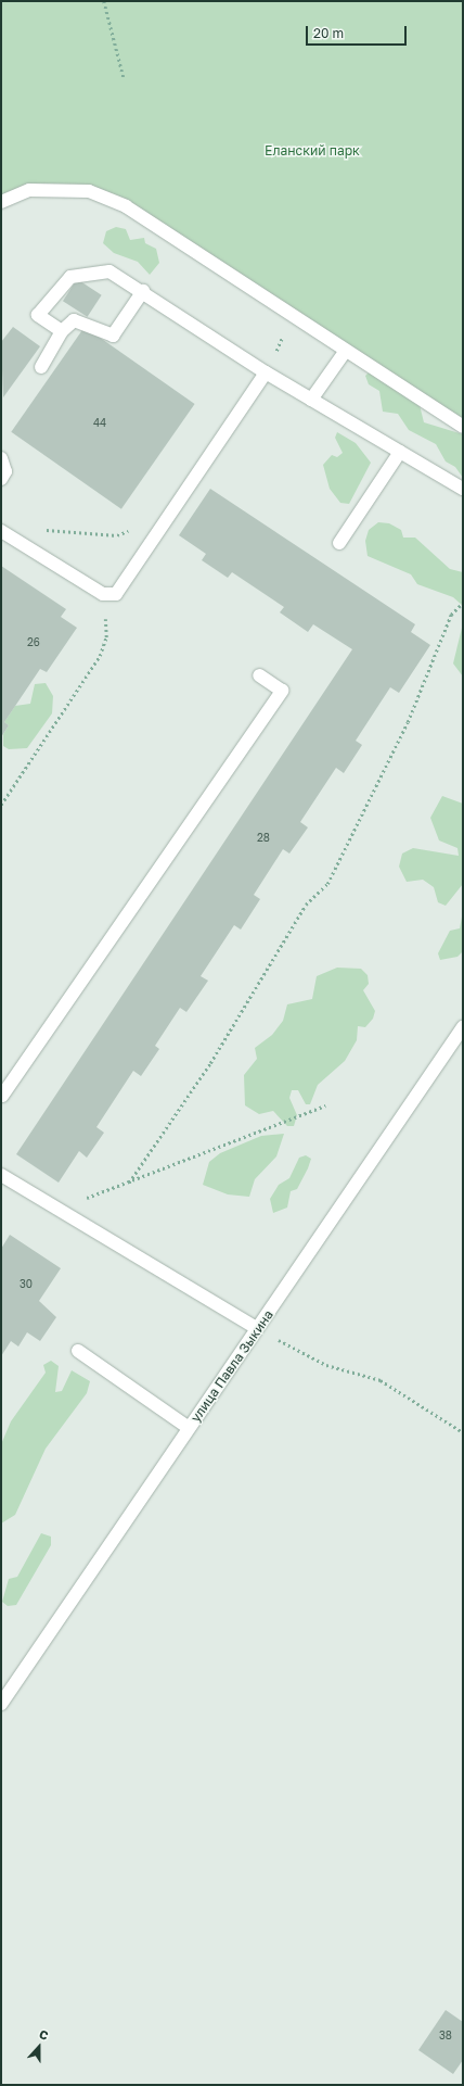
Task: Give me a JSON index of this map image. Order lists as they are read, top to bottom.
{
  "streets": {
    "main road": ["улица Павла Зыкина"]
  },
  "parks": ["Еланский парк"],
  "house_numbers": [
    "44",
    "26",
    "28",
    "30",
    "38"
  ],
  "scale_bar": "20 m",
  "north": "top"
}
